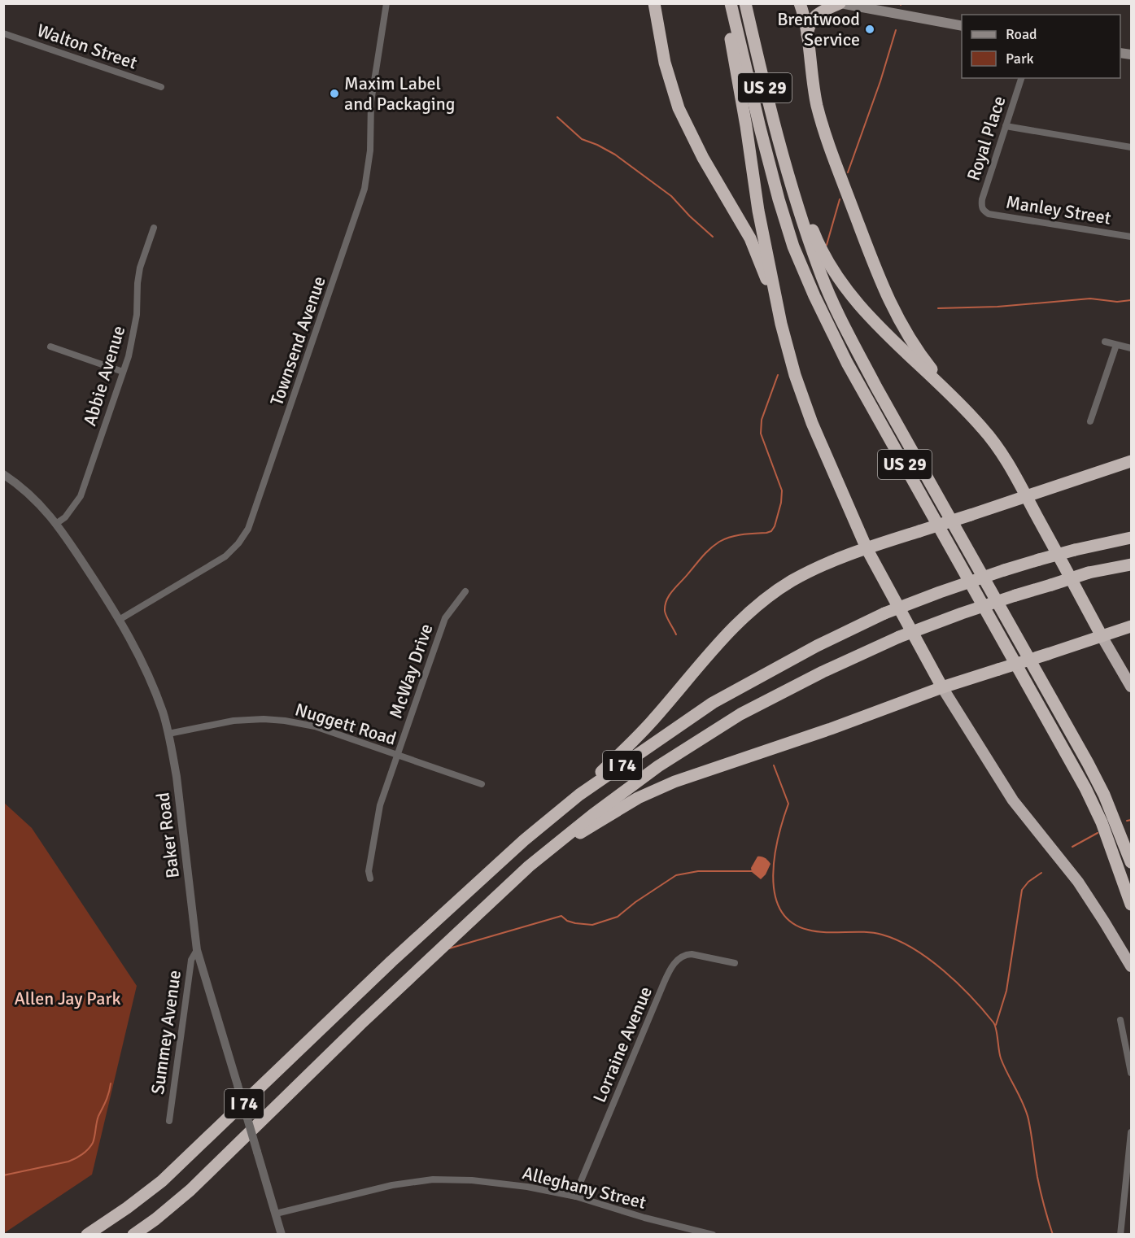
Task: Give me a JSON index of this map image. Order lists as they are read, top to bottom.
{
  "streets": {
    "highway": ["US 29", "I 74"],
    "street": [
      "Walton Street",
      "Royal Place",
      "Manley Street",
      "Townsend Avenue",
      "Abbie Avenue",
      "McWay Drive",
      "Nuggett Road",
      "Baker Road",
      "Summey Avenue",
      "Lorraine Avenue",
      "Alleghany Street"
    ]
  },
  "crossings": [
    ["Royal Place", "Manley Street"],
    ["Townsend Avenue", "Baker Road"],
    ["Abbie Avenue", "Baker Road"],
    ["McWay Drive", "Nuggett Road"],
    ["Nuggett Road", "Baker Road"],
    ["Baker Road", "Summey Avenue"],
    ["Baker Road", "Alleghany Street"],
    ["Lorraine Avenue", "Alleghany Street"]
  ],
  "parks": ["Allen Jay Park"],
  "places": ["Brentwood Service", "Maxim Label and Packaging"],
  "legend": ["Road", "Park"]
}
